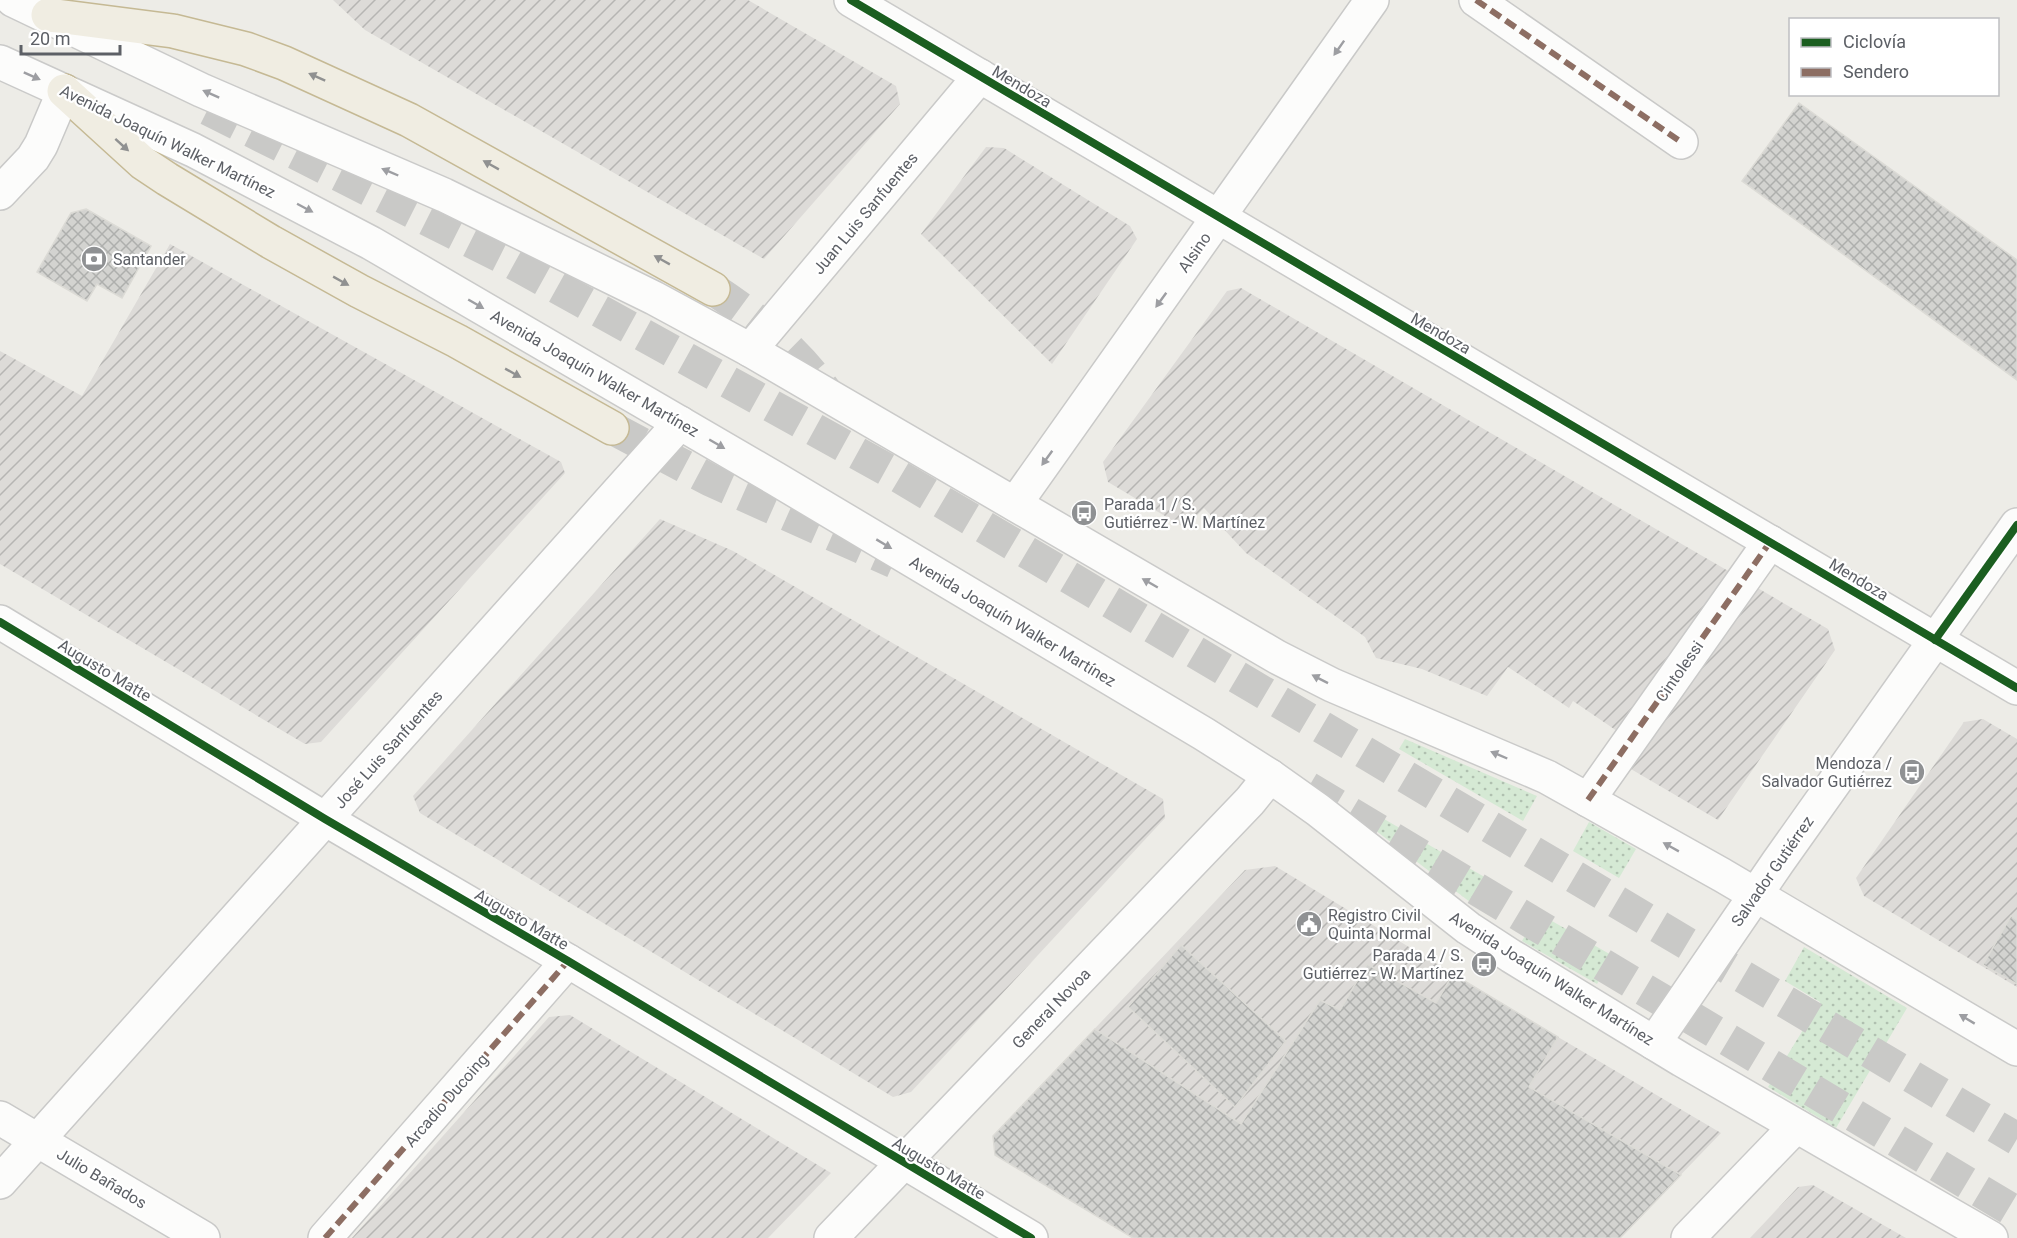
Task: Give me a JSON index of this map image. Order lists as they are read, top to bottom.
{
  "streets": {
    "street": [
      "Mendoza",
      "Avenida Joaquín Walker Martínez",
      "Juan Luis Sanfuentes",
      "Alsino",
      "Augusto Matte",
      "Cintolessi",
      "José Luis Sanfuentes",
      "Salvador Gutiérrez",
      "General Novoa",
      "Arcadio Ducoing",
      "Julio Bañados"
    ]
  },
  "crossings": [
    ["Mendoza", "Juan Luis Sanfuentes"],
    ["Mendoza", "Alsino"],
    ["Mendoza", "Cintolessi"],
    ["Mendoza", "Salvador Gutiérrez"],
    ["Avenida Joaquín Walker Martínez", "José Luis Sanfuentes"],
    ["Avenida Joaquín Walker Martínez", "Salvador Gutiérrez"],
    ["Avenida Joaquín Walker Martínez", "General Novoa"],
    ["Augusto Matte", "José Luis Sanfuentes"],
    ["Augusto Matte", "General Novoa"],
    ["Augusto Matte", "Arcadio Ducoing"],
    ["José Luis Sanfuentes", "Julio Bañados"]
  ],
  "one_way": ["Alsino"],
  "places": {
    "bank": ["Santander"],
    "bus stop": ["Parada 1 / S. Gutiérrez - W. Martínez", "Mendoza / Salvador Gutiérrez", "Parada 4 / S. Gutiérrez - W. Martínez"],
    "public building": ["Registro Civil Quinta Normal"]
  },
  "legend": ["Ciclovía", "Sendero"],
  "scale_bar": "20 m"
}
